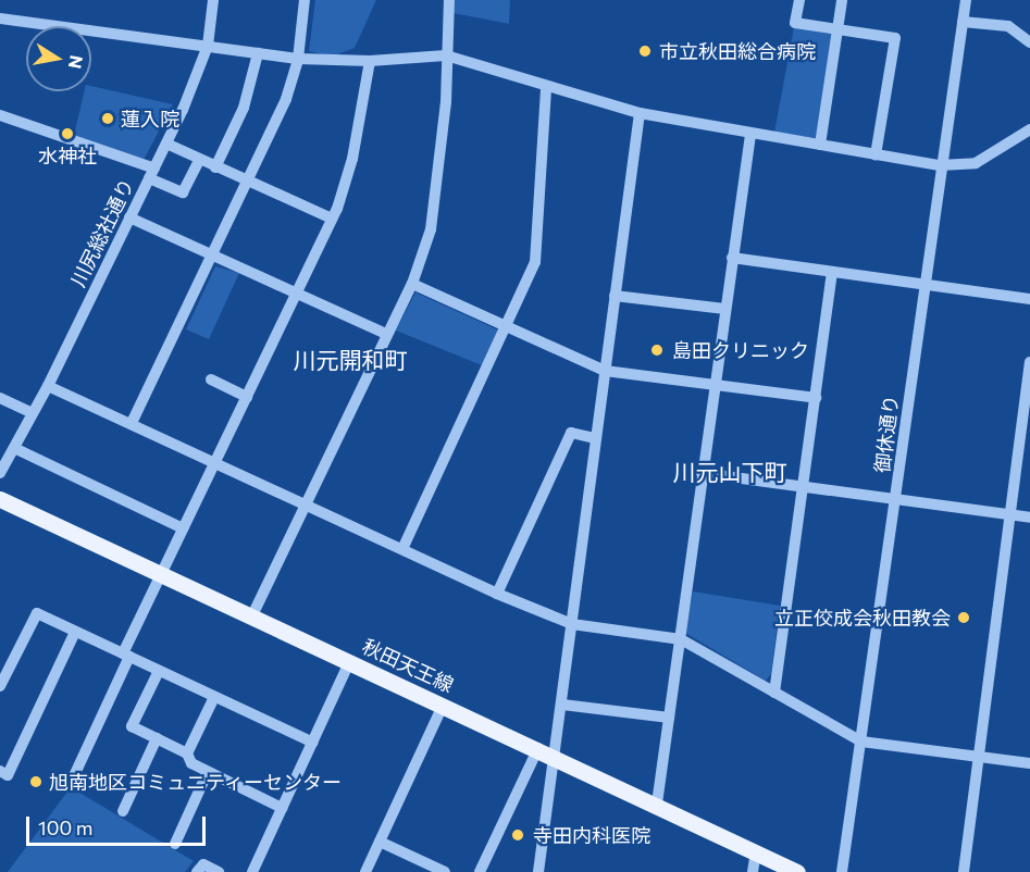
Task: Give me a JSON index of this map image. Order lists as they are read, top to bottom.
{
  "streets": {
    "main road": ["秋田天王線"],
    "street": ["川尻総社通り", "御休通り"]
  },
  "districts": ["川元開和町", "川元山下町"],
  "places": [
    "市立秋田総合病院",
    "蓮入院",
    "水神社",
    "島田クリニック",
    "立正佼成会秋田教会",
    "旭南地区コミュニティーセンター",
    "寺田内科医院"
  ],
  "scale_bar": "100 m",
  "north": "right"
}
